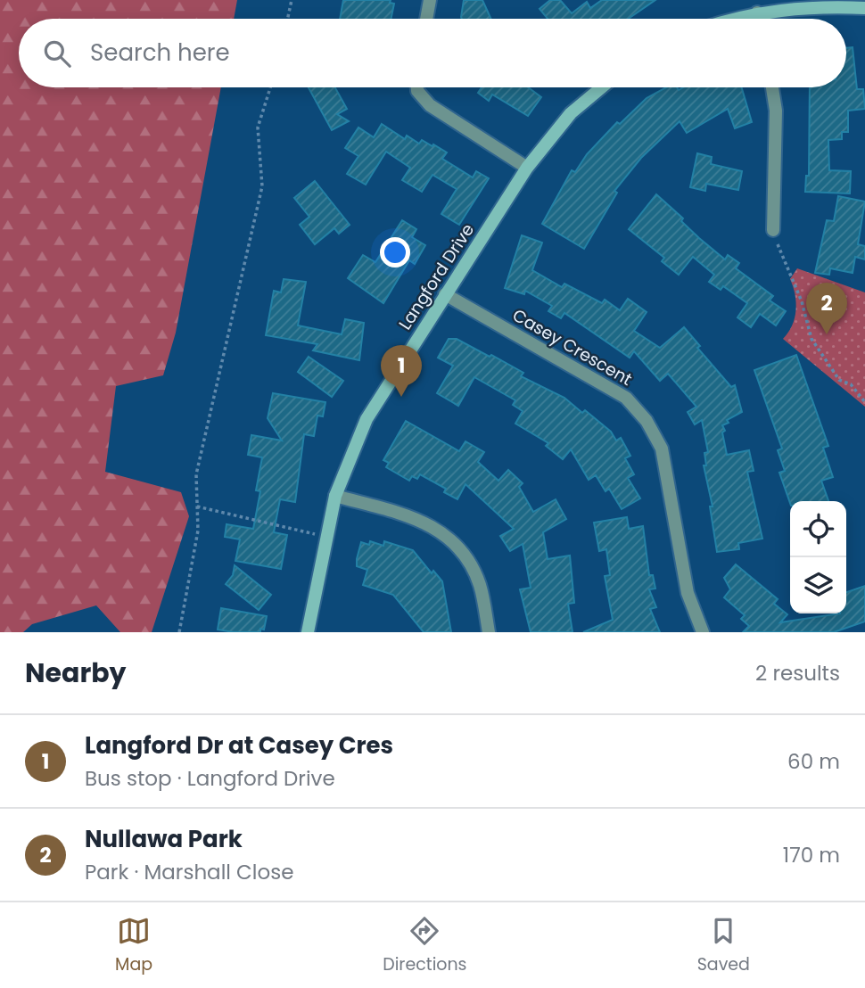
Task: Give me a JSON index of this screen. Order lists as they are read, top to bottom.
{
  "streets": {
    "street": ["Langford Drive", "Casey Crescent"]
  },
  "crossings": [
    ["Langford Drive", "Casey Crescent"]
  ],
  "page": {
    "search": "Search here",
    "pins": ["2", "1"],
    "heading": ["Nearby", "2 results"],
    "list": [
      {
        "mark": "1",
        "name": "Langford Dr at Casey Cres",
        "note": "Bus stop · Langford Drive",
        "value": "60 m"
      },
      {
        "mark": "2",
        "name": "Nullawa Park",
        "note": "Park · Marshall Close",
        "value": "170 m"
      }
    ],
    "nav": ["Map", "Directions", "Saved"]
  }
}
